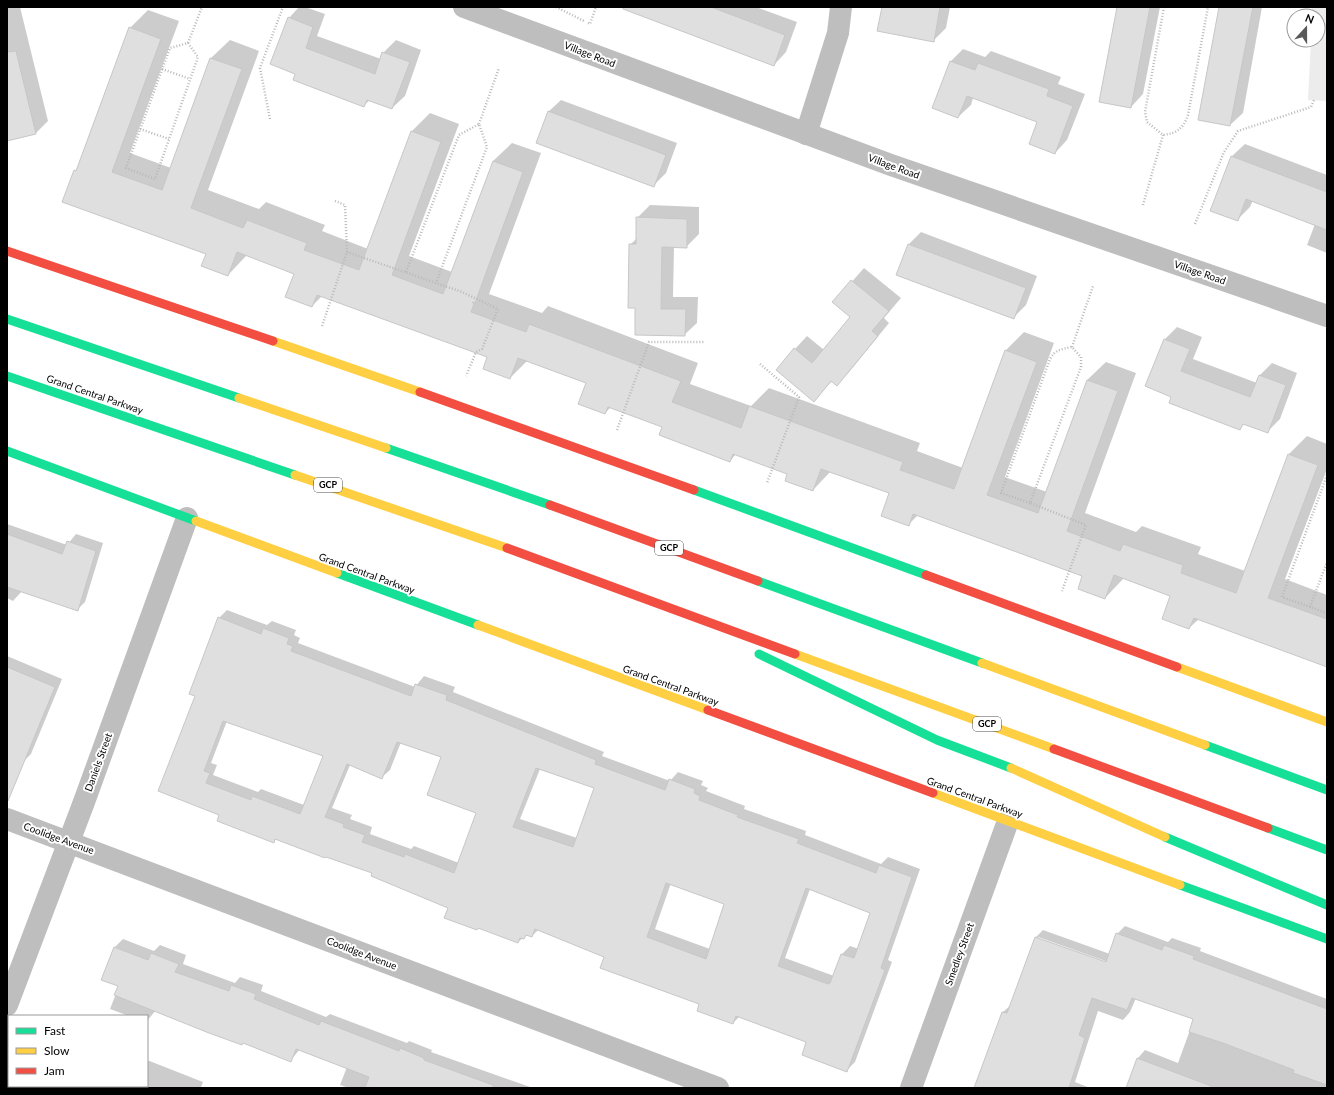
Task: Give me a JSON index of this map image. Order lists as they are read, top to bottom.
{
  "streets": {
    "main road": ["Grand Central Parkway", "GCP"],
    "street": [
      "Village Road",
      "Daniels Street",
      "Coolidge Avenue",
      "Smedley Street"
    ]
  },
  "crossings": [
    ["Grand Central Parkway", "Daniels Street"],
    ["Grand Central Parkway", "Smedley Street"],
    ["Daniels Street", "Coolidge Avenue"]
  ],
  "legend": ["Fast", "Slow", "Jam"],
  "north": "top"
}
